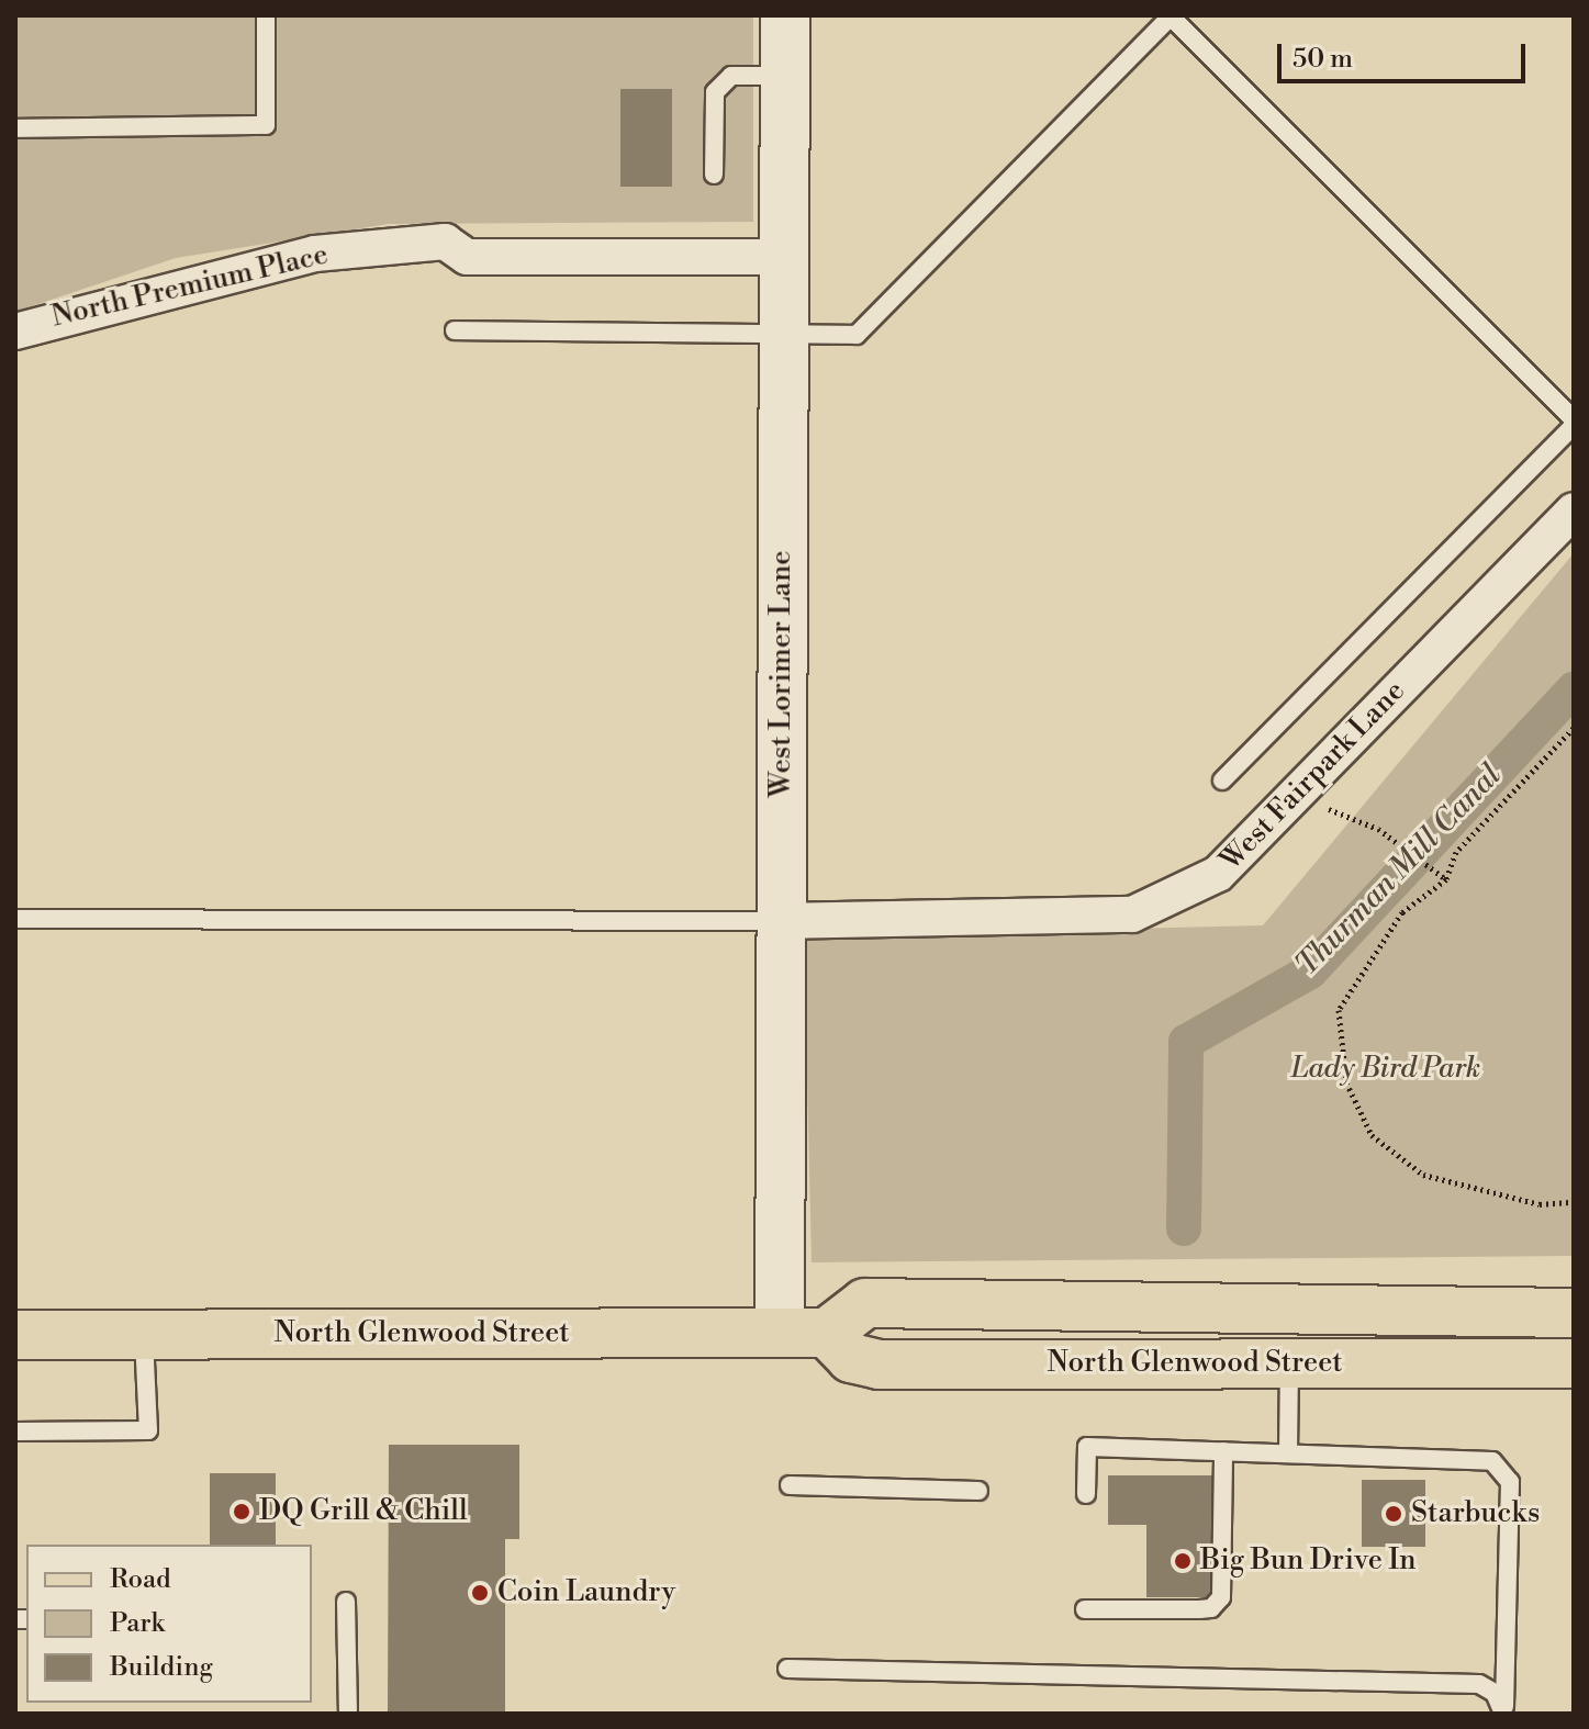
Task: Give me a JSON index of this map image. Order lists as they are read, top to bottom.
{
  "streets": {
    "main road": ["North Glenwood Street"],
    "street": ["North Premium Place", "West Lorimer Lane", "West Fairpark Lane"]
  },
  "crossings": [
    ["North Premium Place", "West Lorimer Lane"],
    ["West Lorimer Lane", "West Fairpark Lane"],
    ["West Lorimer Lane", "North Glenwood Street"]
  ],
  "water": ["Thurman Mill Canal"],
  "parks": ["Lady Bird Park"],
  "places": [
    "DQ Grill & Chill",
    "Starbucks",
    "Big Bun Drive In",
    "Coin Laundry"
  ],
  "legend": ["Road", "Park", "Building"],
  "scale_bar": "50 m"
}
